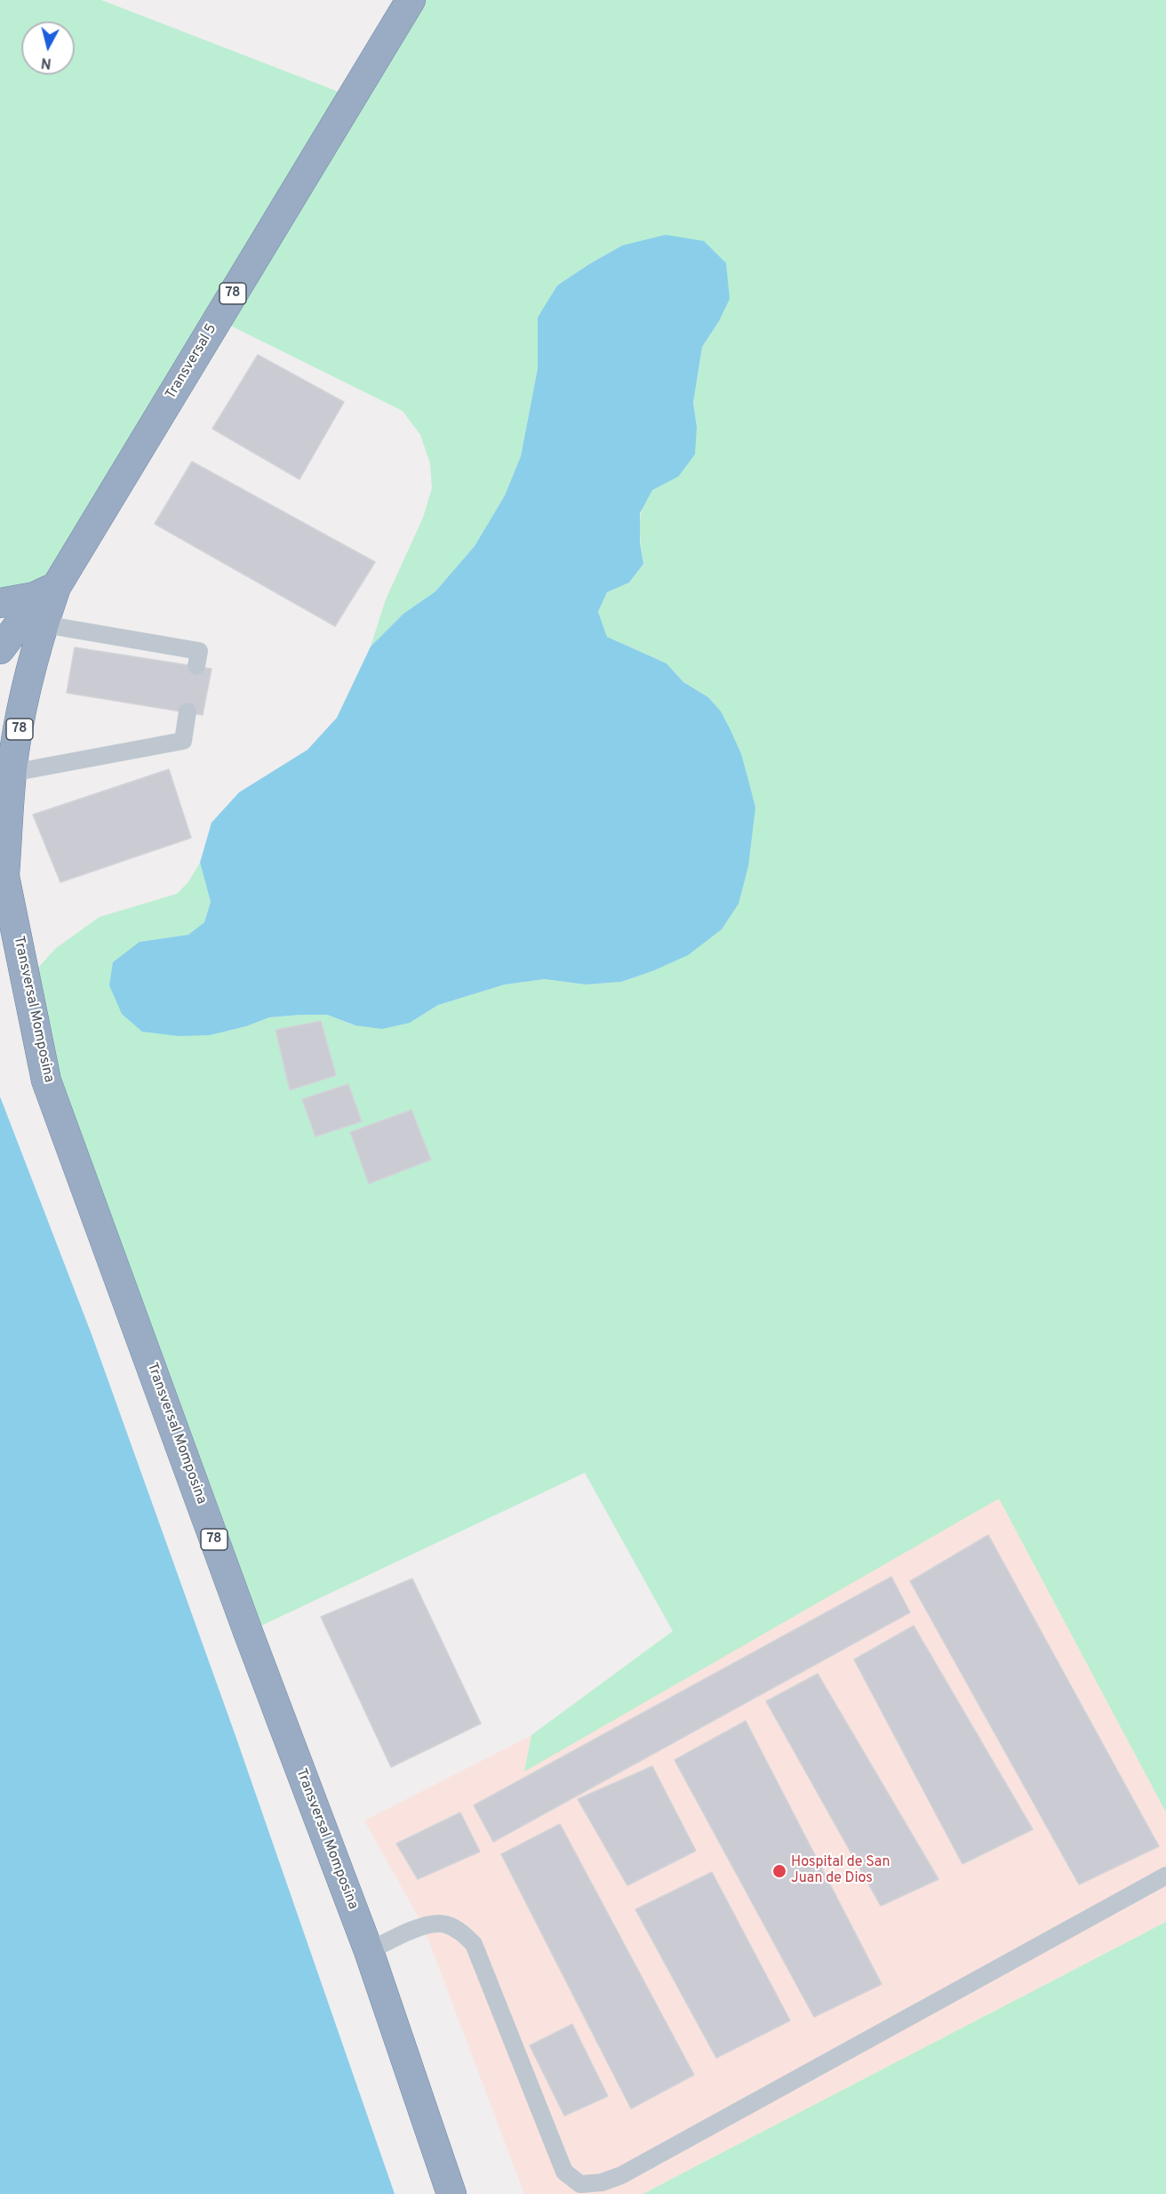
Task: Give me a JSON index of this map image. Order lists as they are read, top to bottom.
{
  "streets": {
    "highway": ["78", "Transversal 5", "Transversal Momposina"]
  },
  "crossings": [
    ["Transversal 5", "Transversal Momposina"]
  ],
  "places": ["Hospital de San Juan de Dios"],
  "north": "bottom"
}
